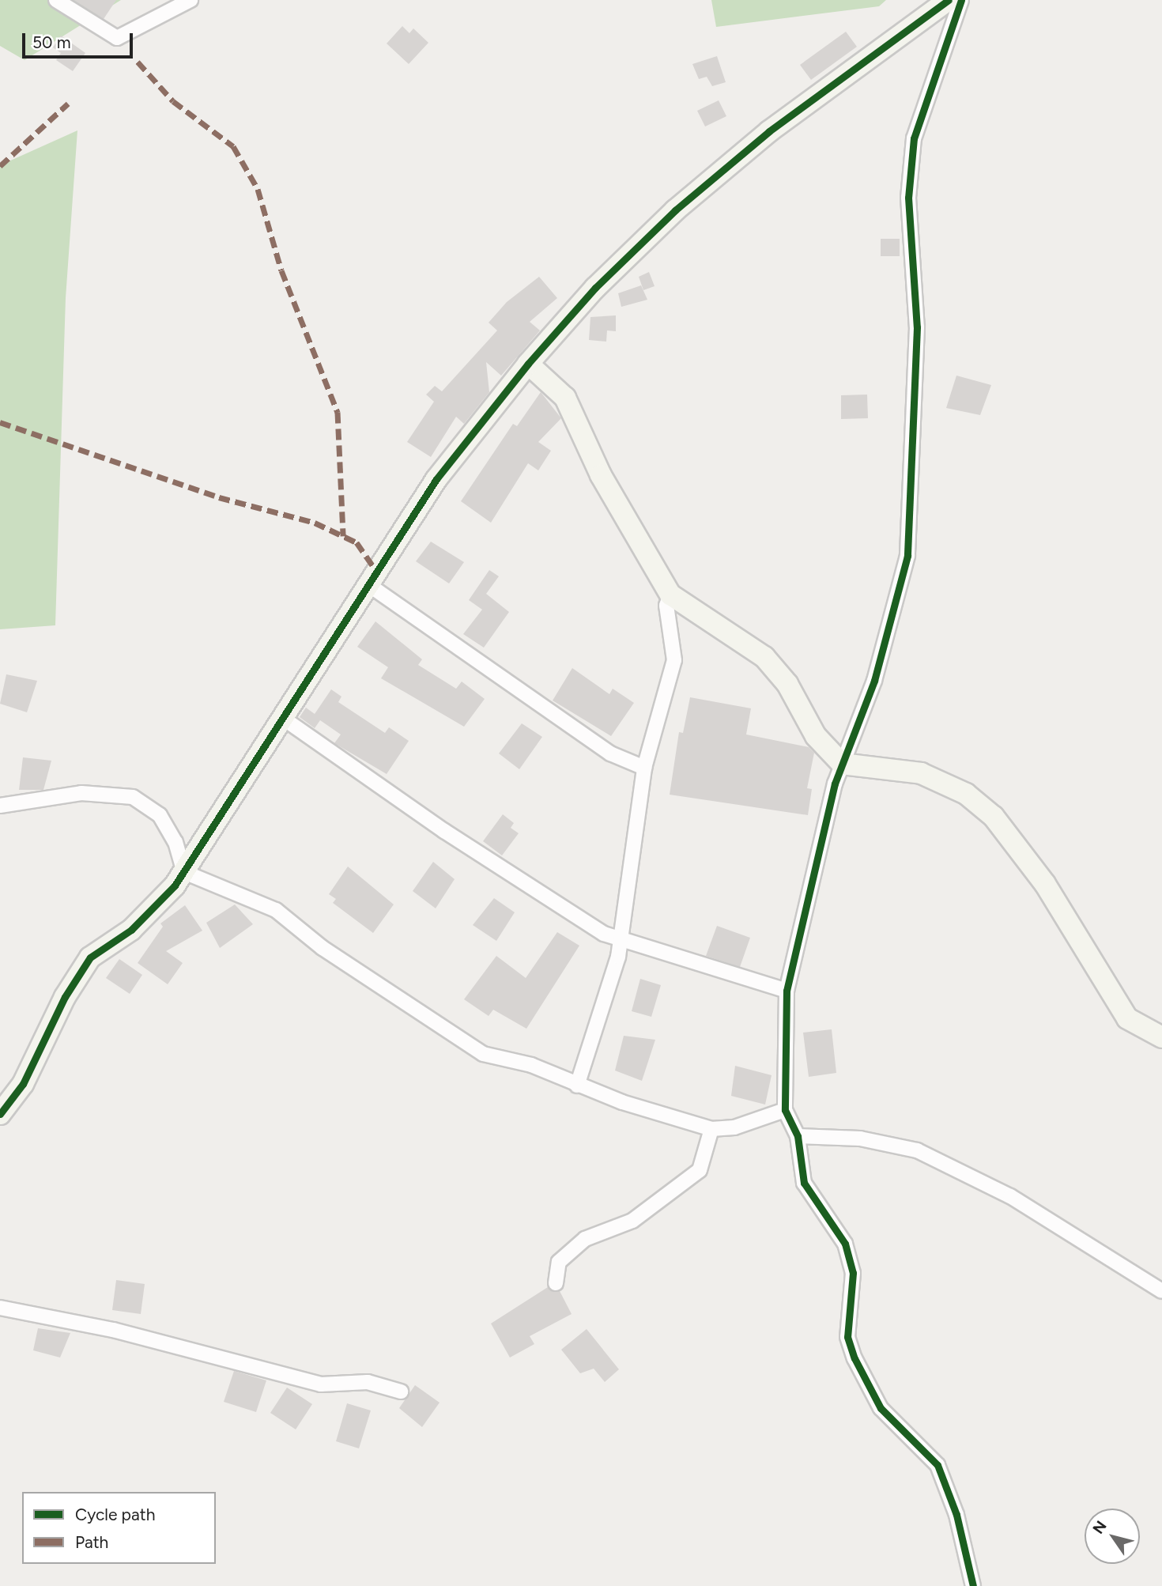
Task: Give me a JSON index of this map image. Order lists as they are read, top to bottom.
{
  "legend": ["Cycle path", "Path"],
  "scale_bar": "50 m",
  "north": "top left"
}
